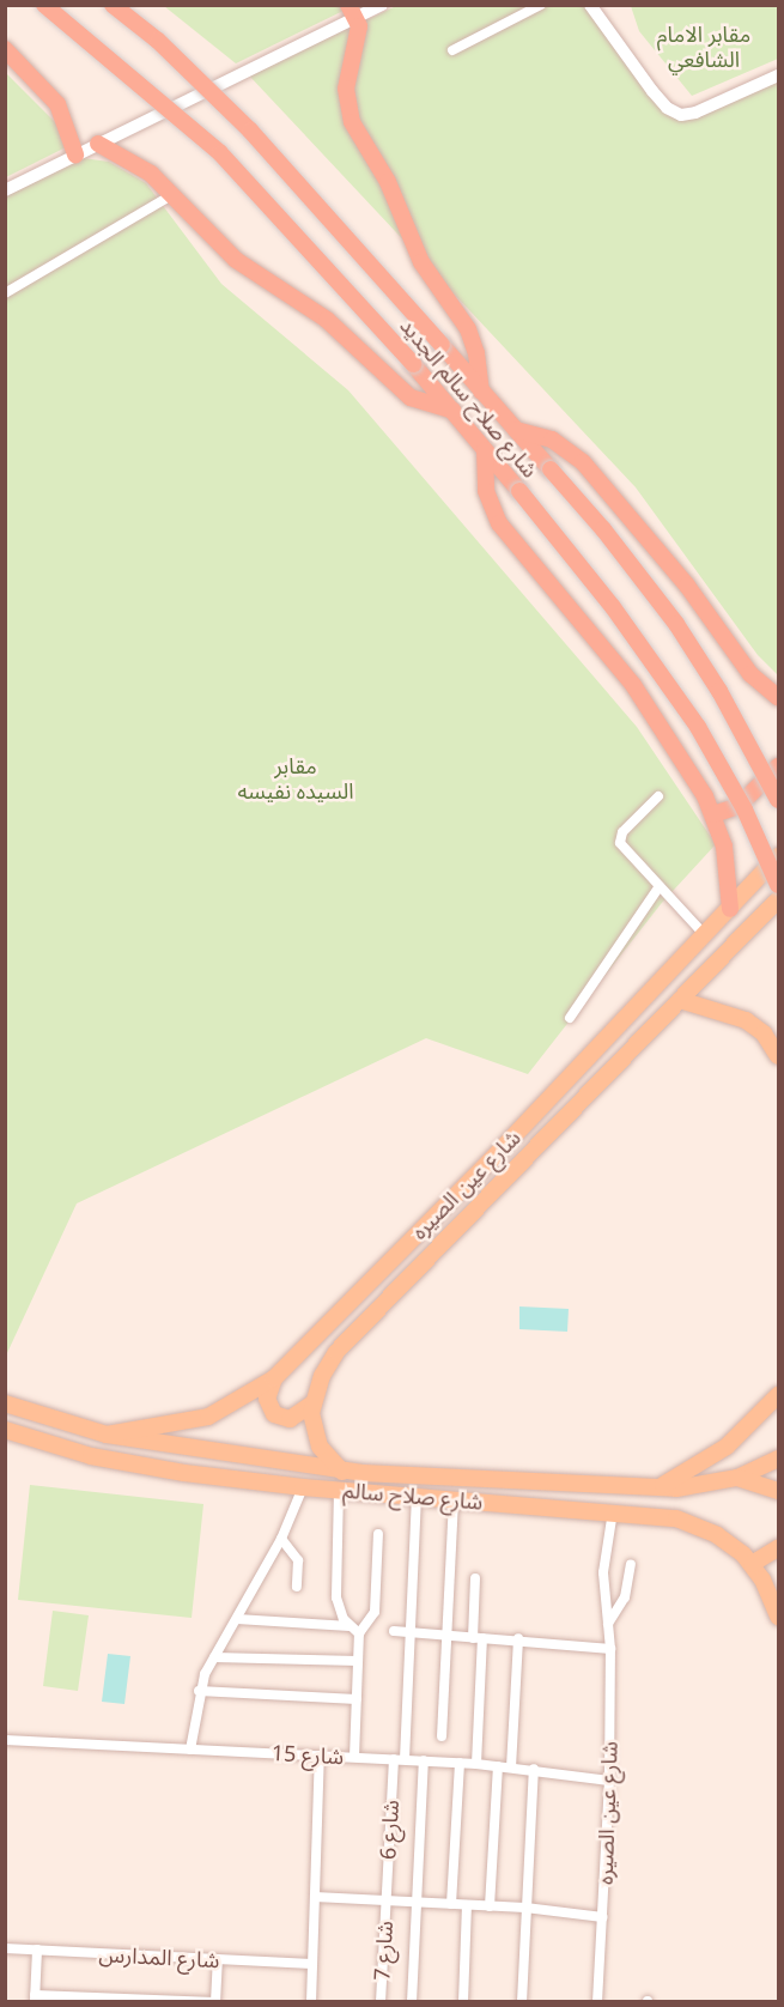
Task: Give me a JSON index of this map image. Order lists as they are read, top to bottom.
{
  "streets": {
    "highway": ["شارع صلاح سالم الجديد"],
    "main road": ["شارع عين الصيره", "شارع صلاح سالم"],
    "street": [
      "شارع 15",
      "شارع 6",
      "شارع 7",
      "شارع المدارس"
    ]
  },
  "crossings": [
    ["شارع عين الصيره", "شارع صلاح سالم"],
    ["شارع عين الصيره", "شارع 15"],
    ["شارع صلاح سالم", "شارع 6"],
    ["شارع 15", "شارع 6"],
    ["شارع 6", "شارع 7"]
  ],
  "parks": ["مقابر الامام الشافعي", "مقابر السيده نفيسه"]
}
